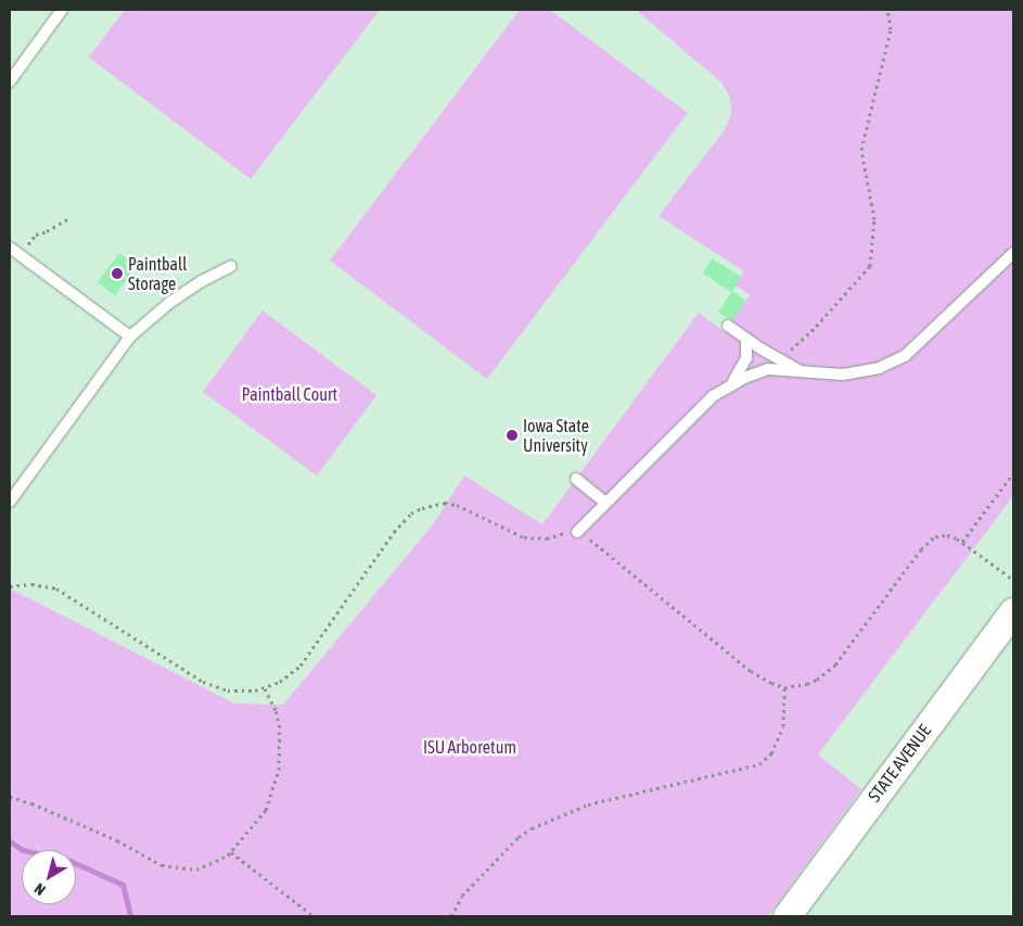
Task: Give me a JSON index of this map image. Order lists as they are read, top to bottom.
{
  "streets": {
    "street": ["STATE AVENUE"]
  },
  "parks": ["Paintball Court", "ISU Arboretum"],
  "places": ["Paintball Storage", "Iowa State University"],
  "north": "bottom left"
}
